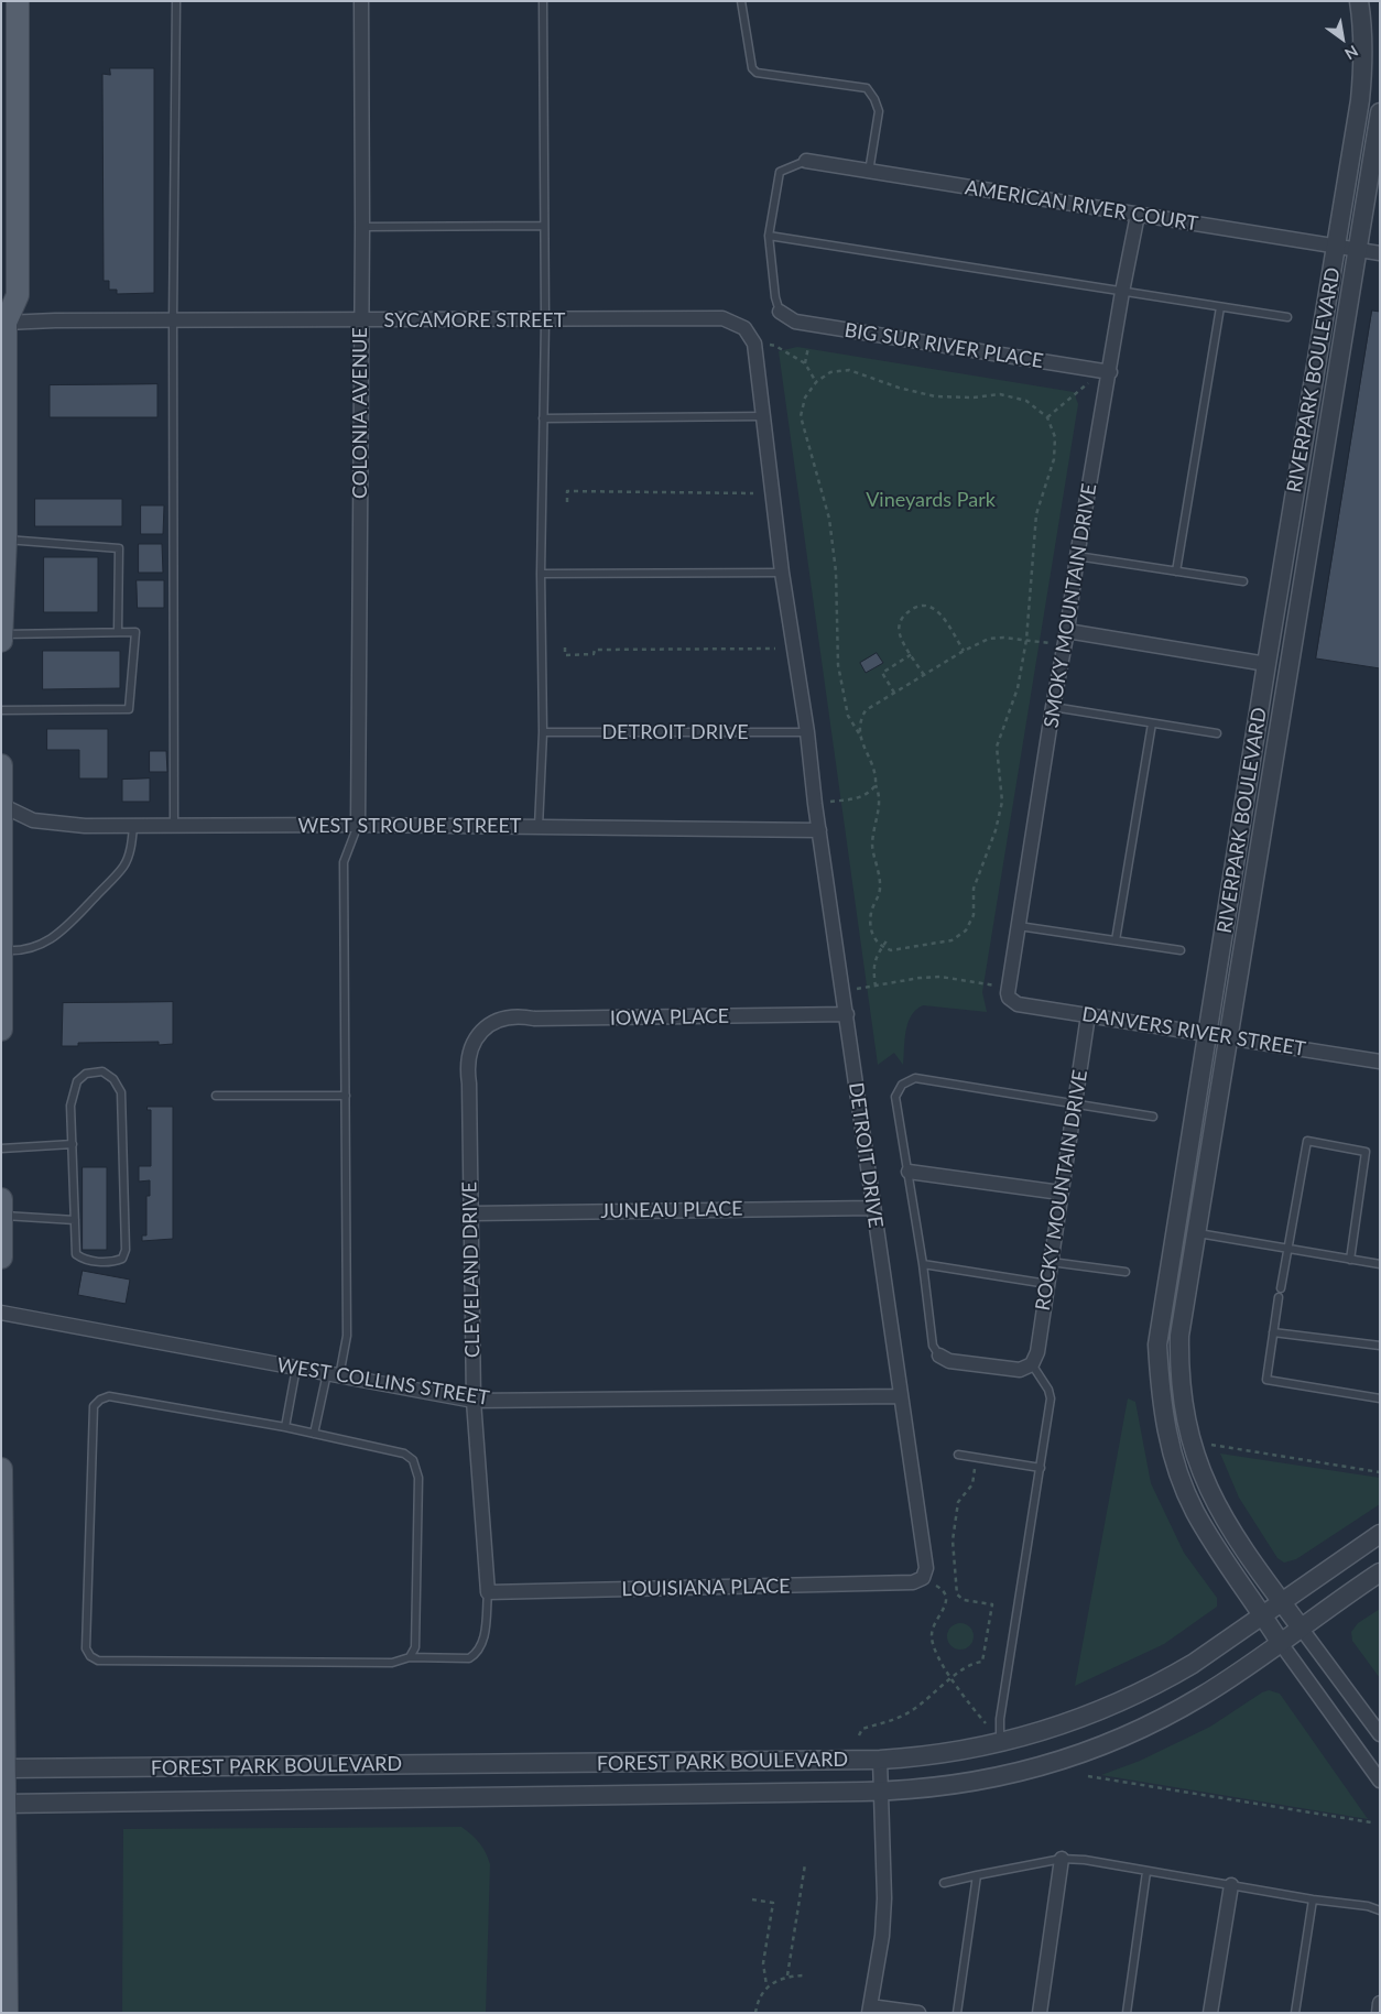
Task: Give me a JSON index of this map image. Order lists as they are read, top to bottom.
{
  "streets": {
    "street": [
      "AMERICAN RIVER COURT",
      "SYCAMORE STREET",
      "BIG SUR RIVER PLACE",
      "RIVERPARK BOULEVARD",
      "COLONIA AVENUE",
      "SMOKY MOUNTAIN DRIVE",
      "DETROIT DRIVE",
      "WEST STROUBE STREET",
      "IOWA PLACE",
      "DANVERS RIVER STREET",
      "ROCKY MOUNTAIN DRIVE",
      "JUNEAU PLACE",
      "CLEVELAND DRIVE",
      "WEST COLLINS STREET",
      "LOUISIANA PLACE",
      "FOREST PARK BOULEVARD"
    ]
  },
  "crossings": [
    ["AMERICAN RIVER COURT", "RIVERPARK BOULEVARD"],
    ["AMERICAN RIVER COURT", "SMOKY MOUNTAIN DRIVE"],
    ["SYCAMORE STREET", "COLONIA AVENUE"],
    ["SYCAMORE STREET", "DETROIT DRIVE"],
    ["BIG SUR RIVER PLACE", "SMOKY MOUNTAIN DRIVE"],
    ["RIVERPARK BOULEVARD", "DANVERS RIVER STREET"],
    ["RIVERPARK BOULEVARD", "FOREST PARK BOULEVARD"],
    ["COLONIA AVENUE", "WEST STROUBE STREET"],
    ["SMOKY MOUNTAIN DRIVE", "DANVERS RIVER STREET"],
    ["DETROIT DRIVE", "WEST STROUBE STREET"],
    ["DETROIT DRIVE", "IOWA PLACE"],
    ["DETROIT DRIVE", "JUNEAU PLACE"],
    ["DETROIT DRIVE", "WEST COLLINS STREET"],
    ["DETROIT DRIVE", "LOUISIANA PLACE"],
    ["IOWA PLACE", "CLEVELAND DRIVE"],
    ["DANVERS RIVER STREET", "ROCKY MOUNTAIN DRIVE"],
    ["JUNEAU PLACE", "CLEVELAND DRIVE"],
    ["CLEVELAND DRIVE", "WEST COLLINS STREET"],
    ["CLEVELAND DRIVE", "LOUISIANA PLACE"]
  ],
  "parks": ["Vineyards Park"],
  "north": "bottom right"
}
